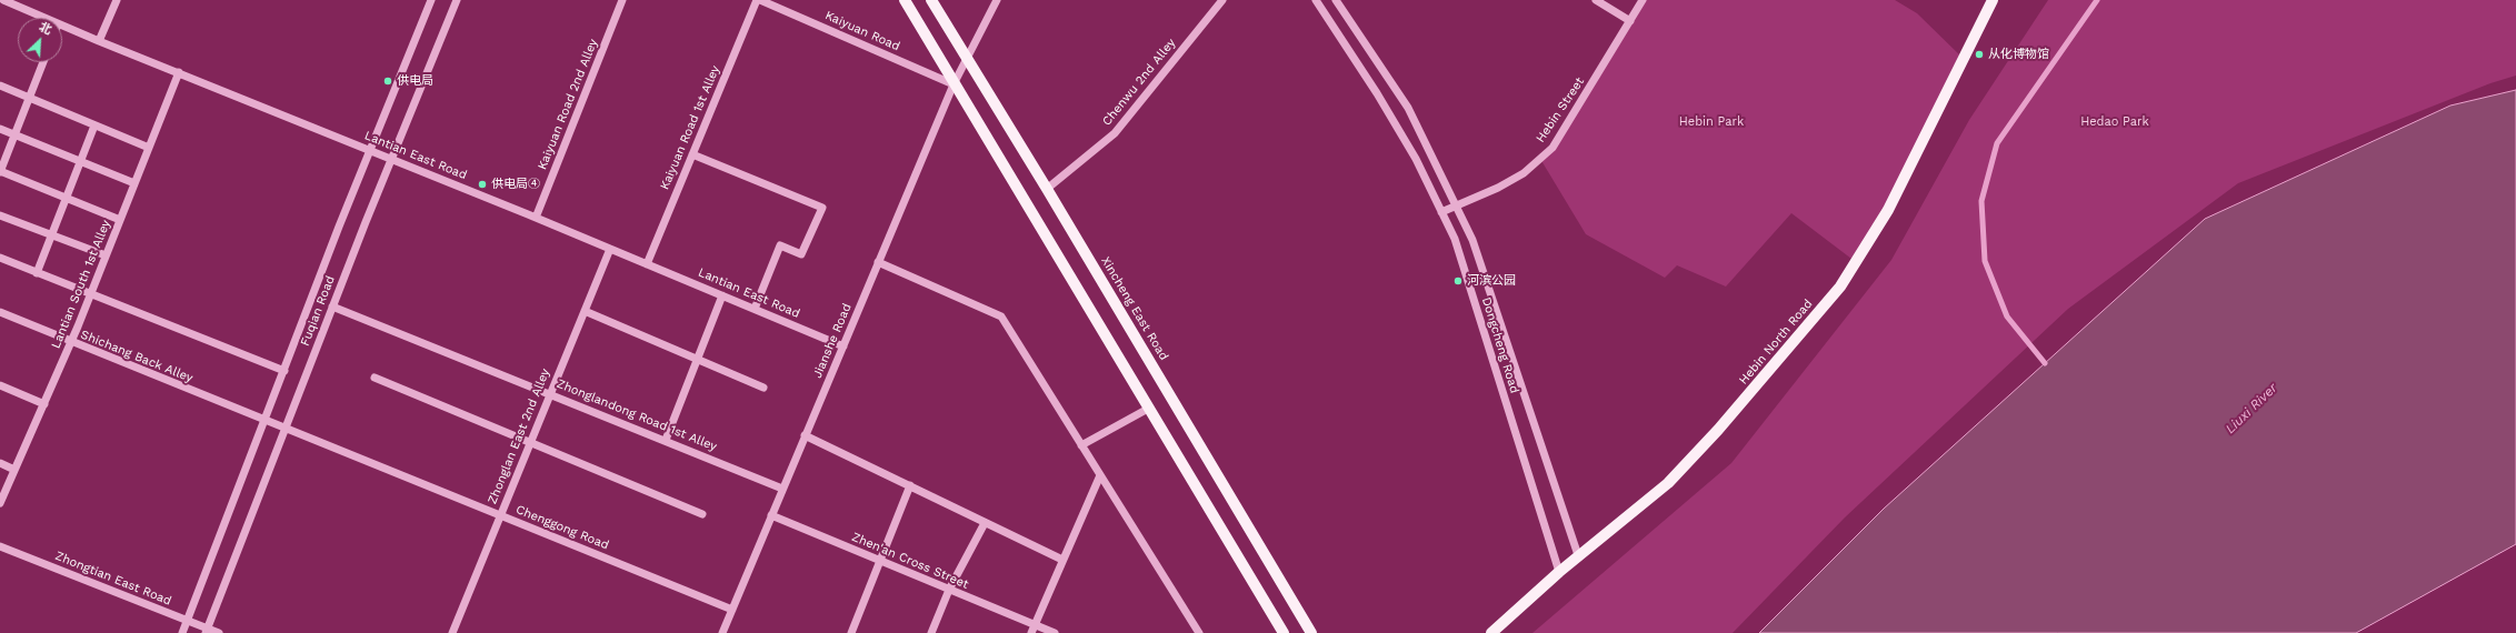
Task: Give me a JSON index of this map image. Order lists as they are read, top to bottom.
{
  "streets": {
    "main road": ["Xincheng East Road", "Hebin North Road"],
    "street": [
      "Kaiyuan Road",
      "Chenwu 2nd Alley",
      "Kaiyuan Road 2nd Alley",
      "Hebin Street",
      "Kaiyuan Road 1st Alley",
      "Lantian East Road",
      "Lantian South 1st Alley",
      "Fuqian Road",
      "Jianshe Road",
      "Dongcheng Road",
      "Shichang Back Alley",
      "Zhonglandong Road 1st Alley",
      "Zhonglan East 2nd Alley",
      "Chenggong Road",
      "Zhen'an Cross Street",
      "Zhongtian East Road"
    ]
  },
  "crossings": [
    ["Kaiyuan Road", "Jianshe Road"],
    ["Chenwu 2nd Alley", "Xincheng East Road"],
    ["Kaiyuan Road 2nd Alley", "Lantian East Road"],
    ["Hebin Street", "Dongcheng Road"],
    ["Kaiyuan Road 1st Alley", "Lantian East Road"],
    ["Lantian East Road", "Lantian South 1st Alley"],
    ["Lantian East Road", "Fuqian Road"],
    ["Lantian East Road", "Jianshe Road"],
    ["Lantian East Road", "Zhonglan East 2nd Alley"],
    ["Lantian South 1st Alley", "Shichang Back Alley"],
    ["Xincheng East Road", "Jianshe Road"],
    ["Fuqian Road", "Shichang Back Alley"],
    ["Fuqian Road", "Zhonglandong Road 1st Alley"],
    ["Fuqian Road", "Chenggong Road"],
    ["Fuqian Road", "Zhongtian East Road"],
    ["Jianshe Road", "Zhonglandong Road 1st Alley"],
    ["Jianshe Road", "Chenggong Road"],
    ["Jianshe Road", "Zhen'an Cross Street"],
    ["Hebin North Road", "Dongcheng Road"],
    ["Shichang Back Alley", "Chenggong Road"],
    ["Zhonglandong Road 1st Alley", "Zhonglan East 2nd Alley"],
    ["Zhonglan East 2nd Alley", "Chenggong Road"]
  ],
  "water": ["Liuxi River"],
  "parks": ["Hebin Park", "Hedao Park"],
  "places": [
    "从化博物馆",
    "供电局",
    "供电局④",
    "河滨公园"
  ],
  "north": "top right"
}
